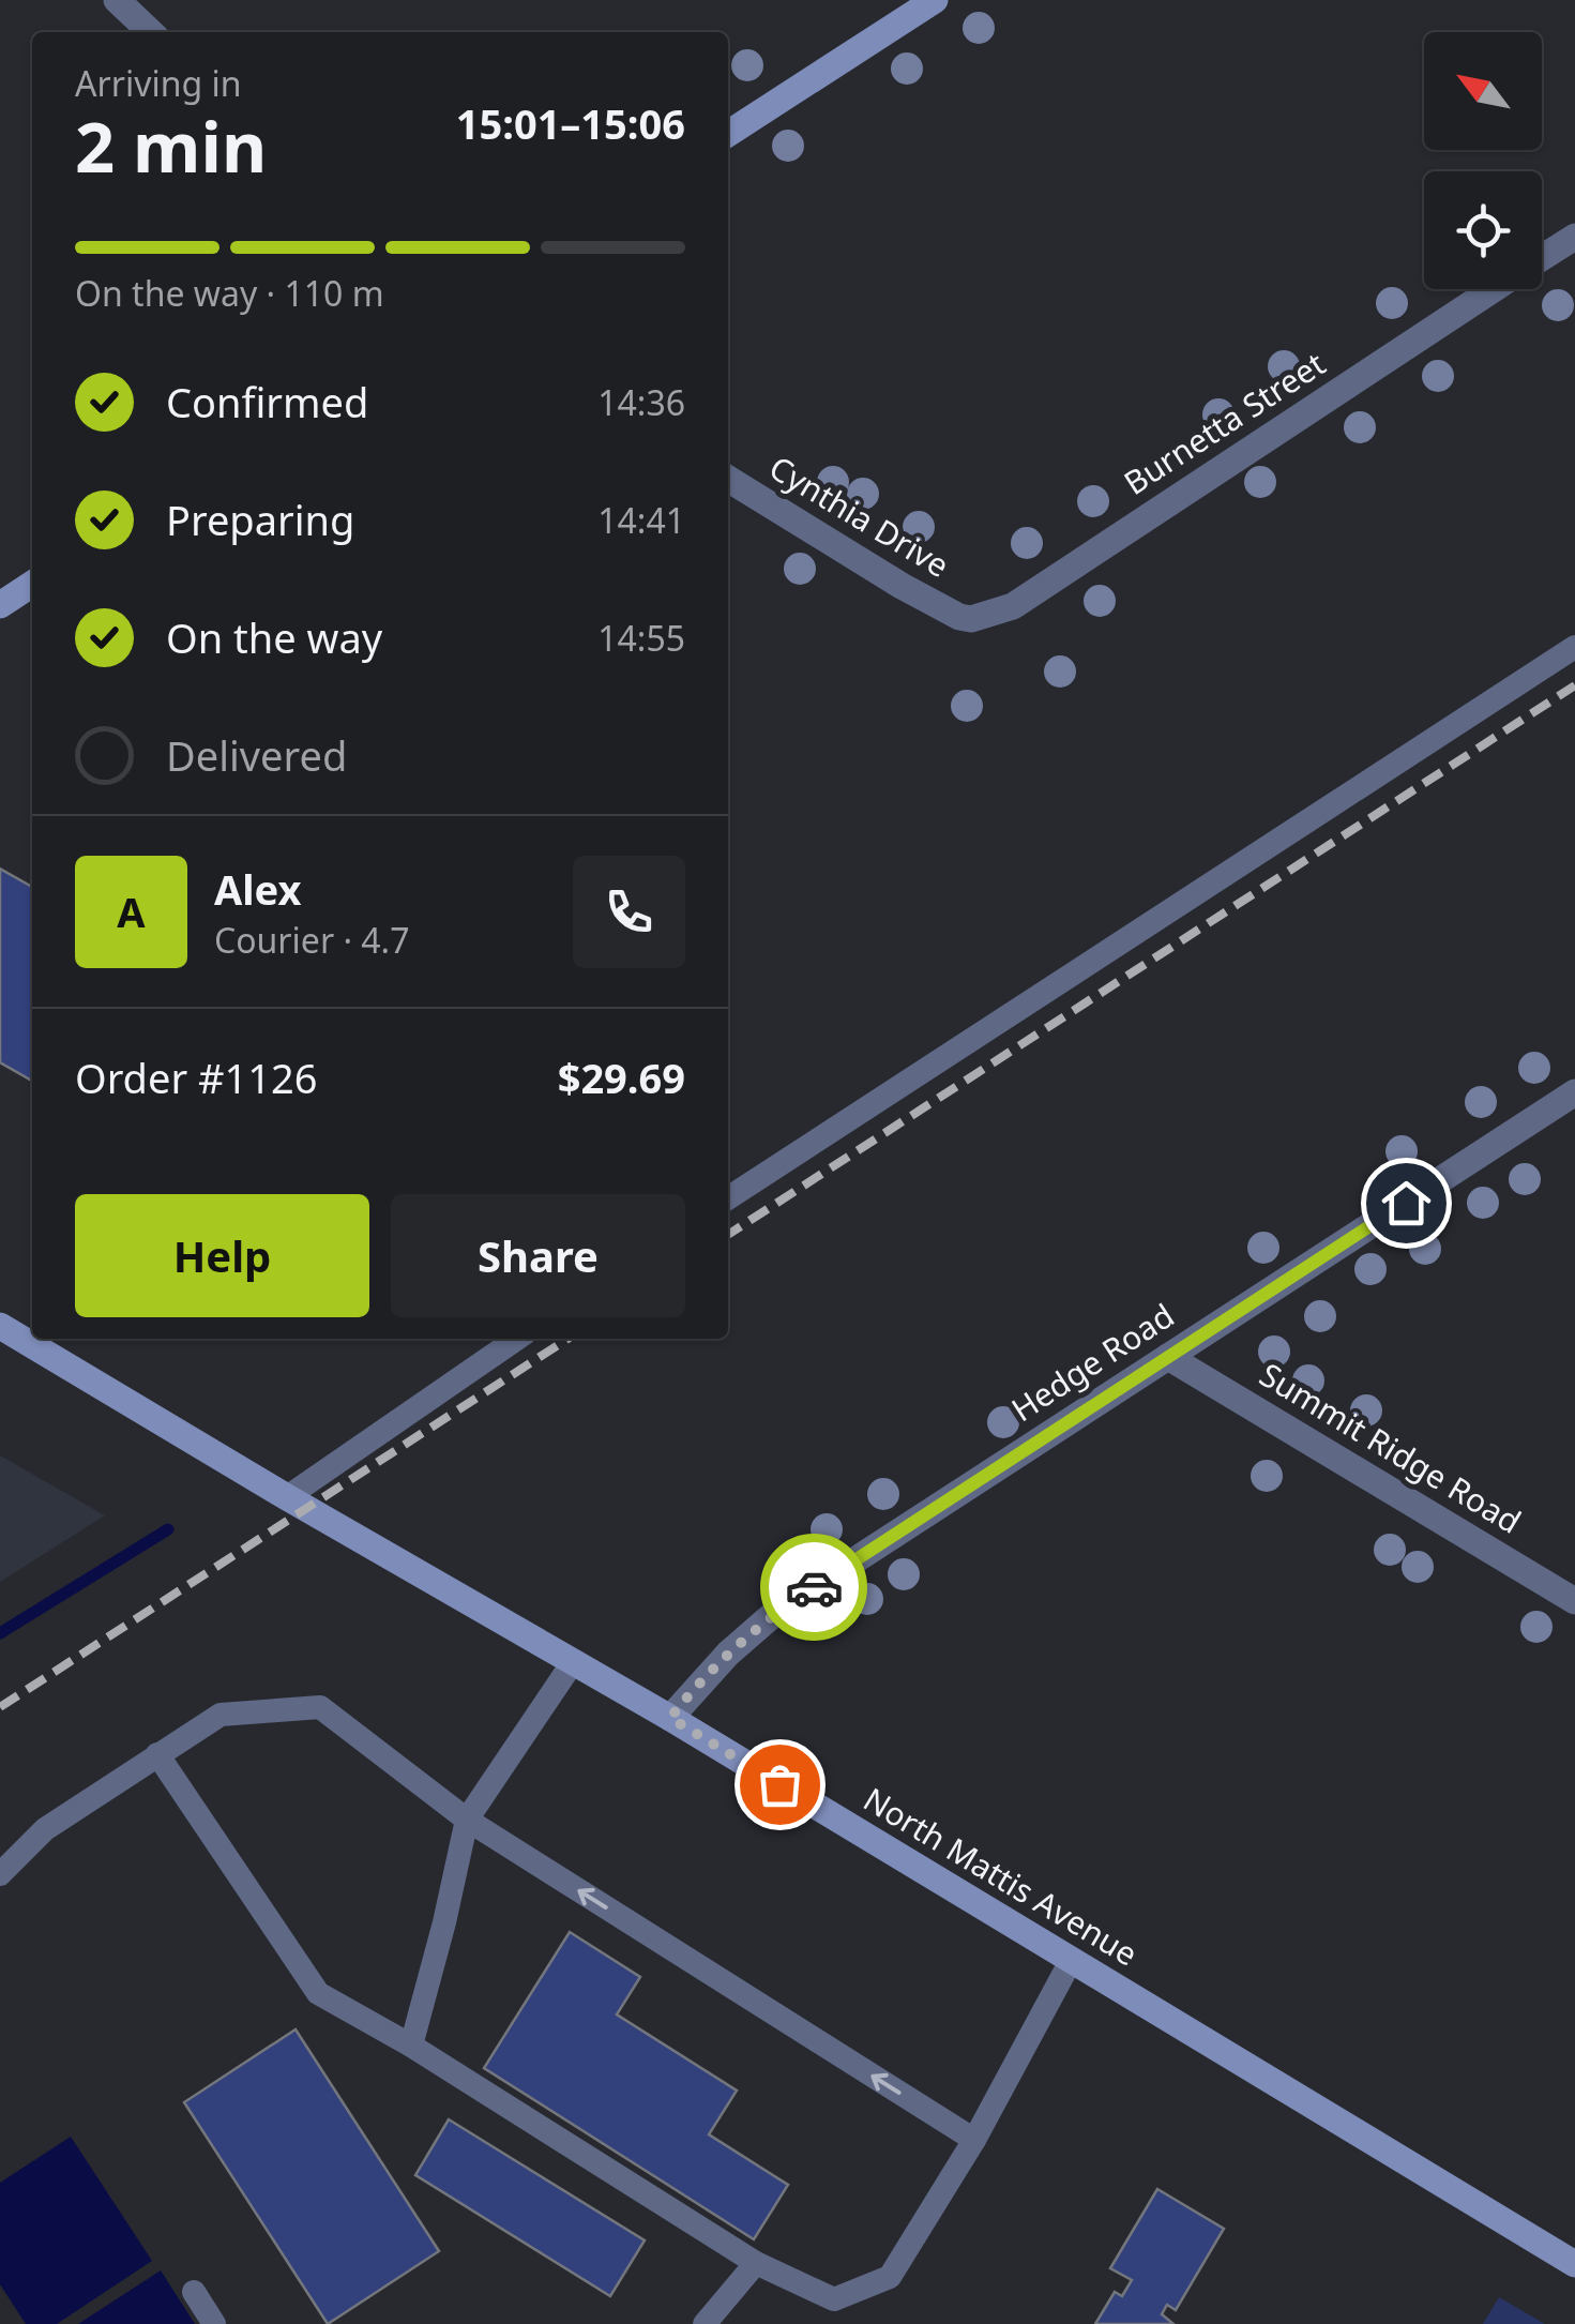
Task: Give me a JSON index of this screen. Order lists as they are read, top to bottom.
{
  "streets": {
    "main road": ["North Mattis Avenue"],
    "street": [
      "Burnetta Street",
      "Cynthia Drive",
      "Hedge Road",
      "Summit Ridge Road"
    ]
  },
  "crossings": [
    ["Burnetta Street", "Cynthia Drive"],
    ["Hedge Road", "Summit Ridge Road"],
    ["Hedge Road", "North Mattis Avenue"]
  ],
  "north": "top left",
  "page": {
    "heading": ["2 min", "Arriving in", "15:01–15:06"],
    "panel": [
      "Alex",
      "Courier · 4.7",
      "Order #1126",
      "$29.69"
    ],
    "bar": "On the way · 110 m",
    "list": [
      ["Confirmed", "14:36"],
      ["Preparing", "14:41"],
      ["On the way", "14:55"],
      "Delivered"
    ],
    "round": "A",
    "buttons": ["Help", "Share"]
  }
}
